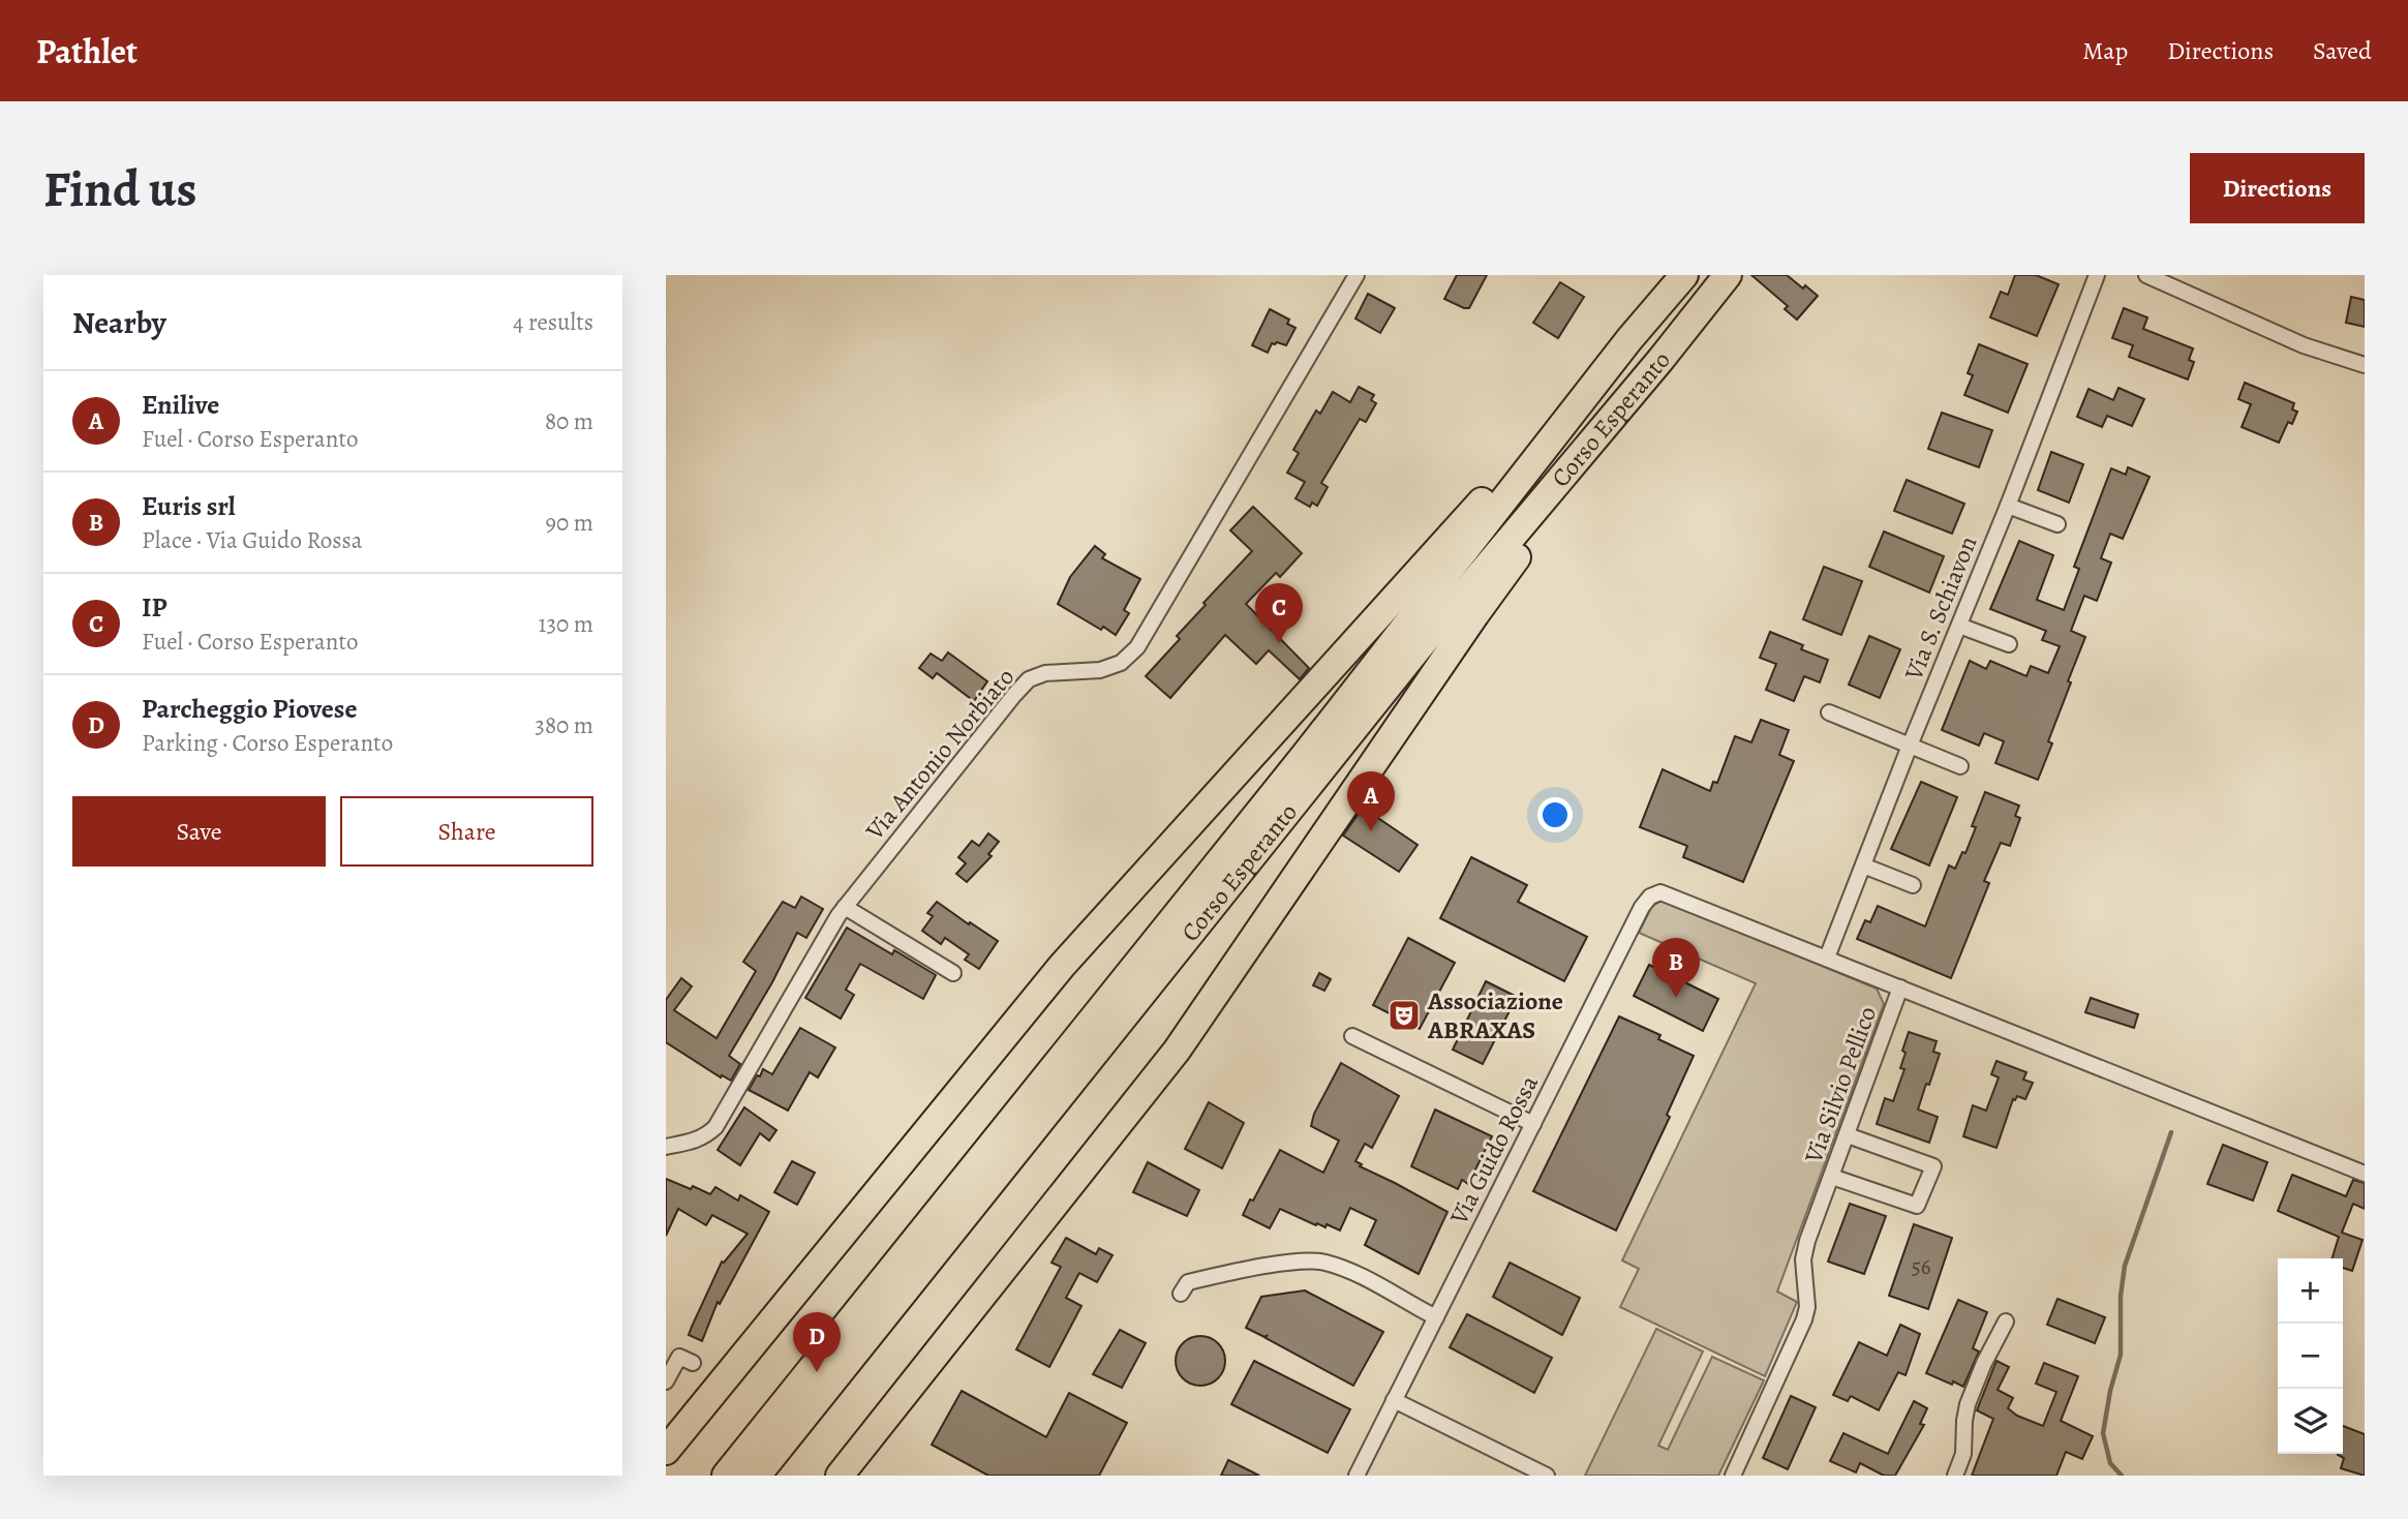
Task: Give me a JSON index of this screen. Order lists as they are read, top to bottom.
{
  "streets": {
    "highway": ["Corso Esperanto"],
    "street": [
      "Via S. Schiavon",
      "Via Antonio Norbiato",
      "Via Silvio Pellico",
      "Via Guido Rossa"
    ]
  },
  "crossings": [
    ["Via S. Schiavon", "Via Silvio Pellico"],
    ["Via Silvio Pellico", "Via Guido Rossa"]
  ],
  "places": {
    "theatre": ["Associazione ABRAXAS"]
  },
  "house_numbers": ["56"],
  "page": {
    "header": "Pathlet",
    "nav": ["Map", "Directions", "Saved"],
    "buttons": [
      "Directions",
      ["Save", "Share"]
    ],
    "title": "Find us",
    "heading": ["Nearby", "4 results"],
    "list": [
      {
        "mark": "A",
        "name": "Enilive",
        "note": "Fuel · Corso Esperanto",
        "value": "80 m"
      },
      {
        "mark": "B",
        "name": "Euris srl",
        "note": "Place · Via Guido Rossa",
        "value": "90 m"
      },
      {
        "mark": "C",
        "name": "IP",
        "note": "Fuel · Corso Esperanto",
        "value": "130 m"
      },
      {
        "mark": "D",
        "name": "Parcheggio Piovese",
        "note": "Parking · Corso Esperanto",
        "value": "380 m"
      }
    ],
    "pins": [
      "C",
      "A",
      "B",
      "D"
    ],
    "map_buttons": ["+", "−"]
  }
}
